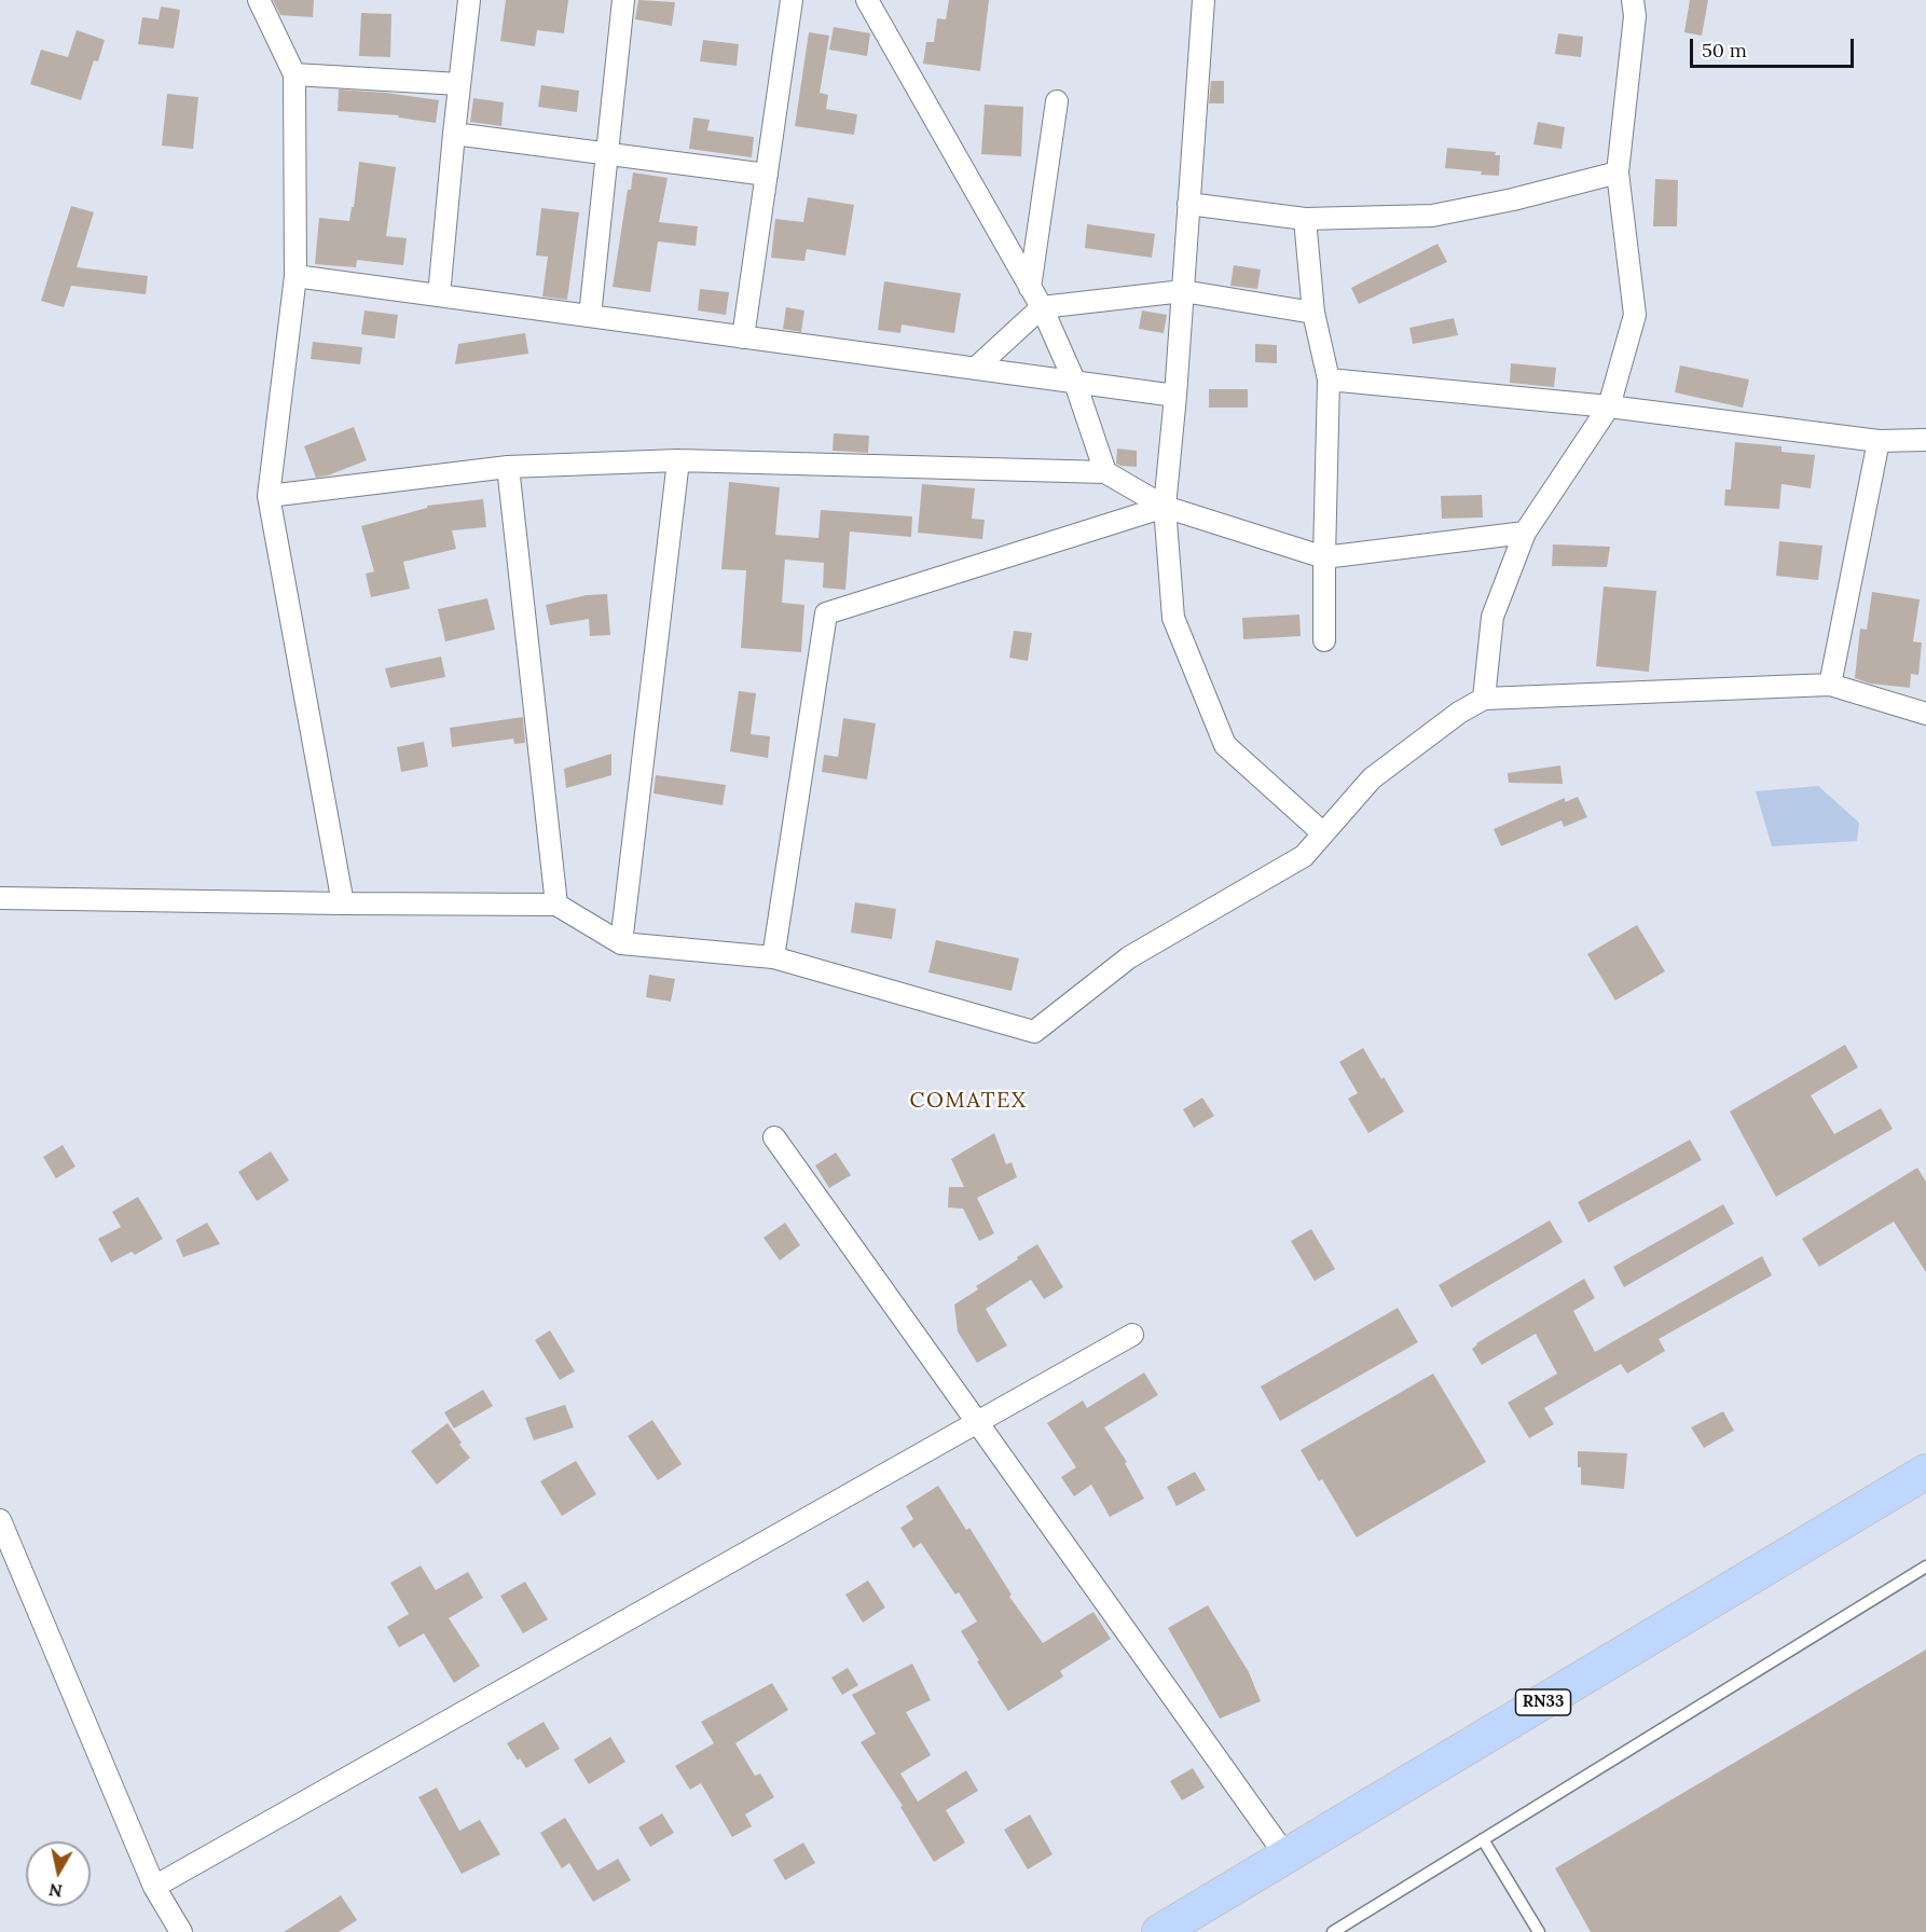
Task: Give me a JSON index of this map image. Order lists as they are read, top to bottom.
{
  "streets": {
    "main road": ["RN33"]
  },
  "districts": ["COMATEX"],
  "scale_bar": "50 m",
  "north": "bottom"
}
